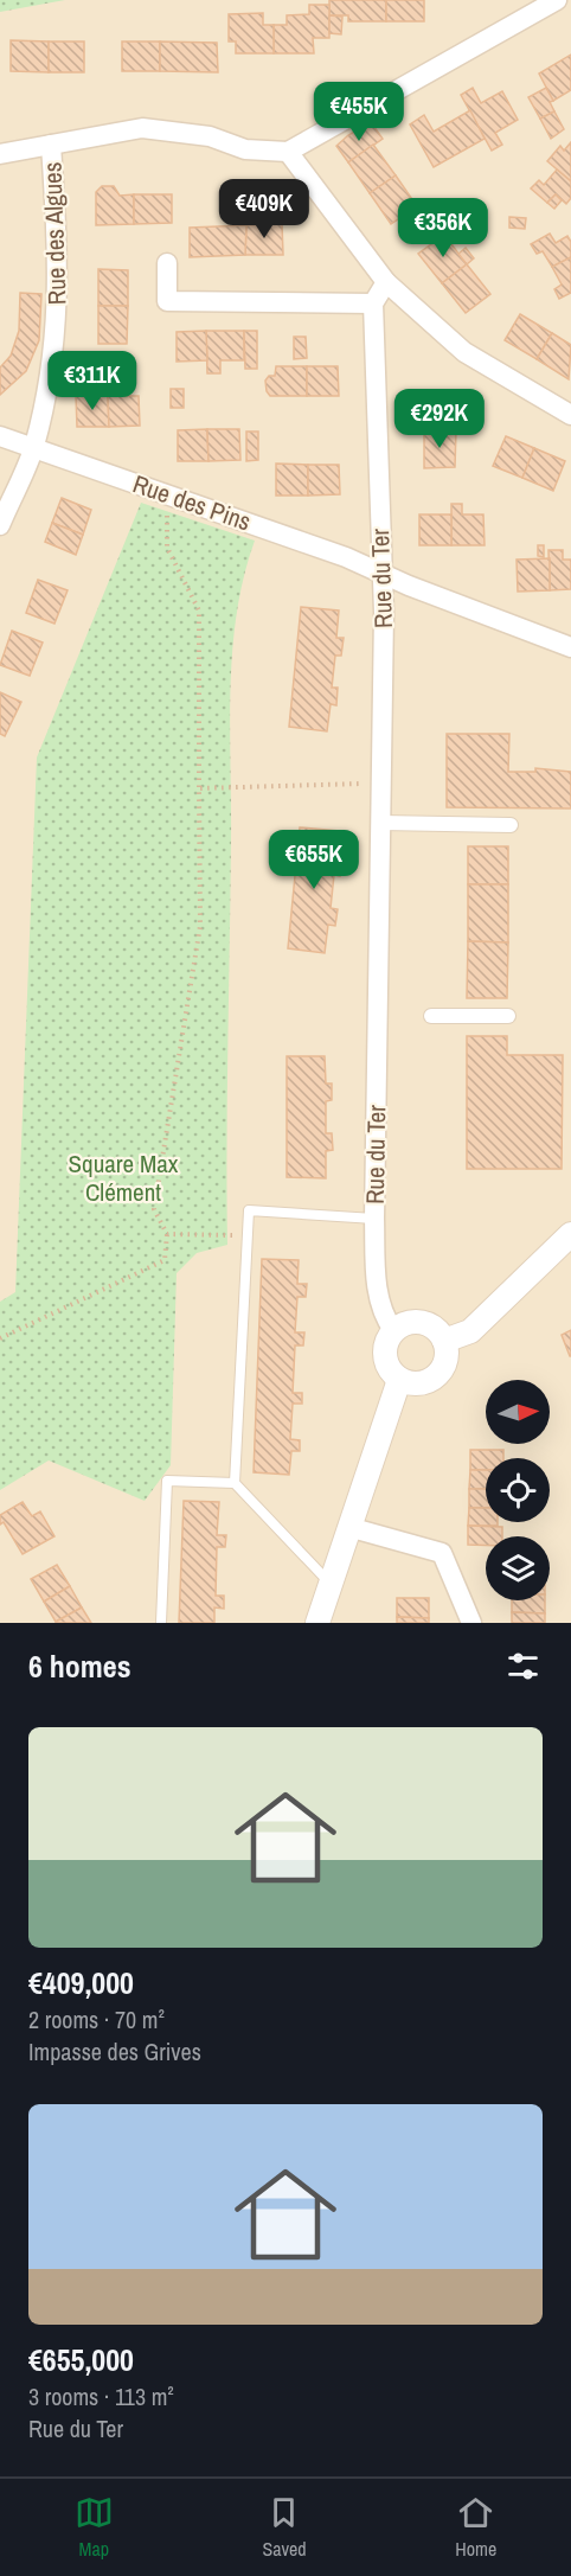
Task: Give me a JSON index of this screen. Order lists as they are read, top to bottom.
{
  "streets": {
    "street": ["Rue des Algues", "Rue des Pins", "Rue du Ter"]
  },
  "crossings": [
    ["Rue des Algues", "Rue des Pins"],
    ["Rue des Pins", "Rue du Ter"]
  ],
  "parks": ["Square Max Clément"],
  "north": "right",
  "page": {
    "price": [
      "€455K",
      "€409K",
      "€356K",
      "€311K",
      "€292K",
      "€655K"
    ],
    "heading": "6 homes",
    "list": [
      {
        "name": "€409,000",
        "note": "2 rooms · 70 m² · Impasse des Grives"
      },
      {
        "name": "€655,000",
        "note": "3 rooms · 113 m² · Rue du Ter"
      }
    ],
    "tabs": ["Map", "Saved", "Home"]
  }
}
